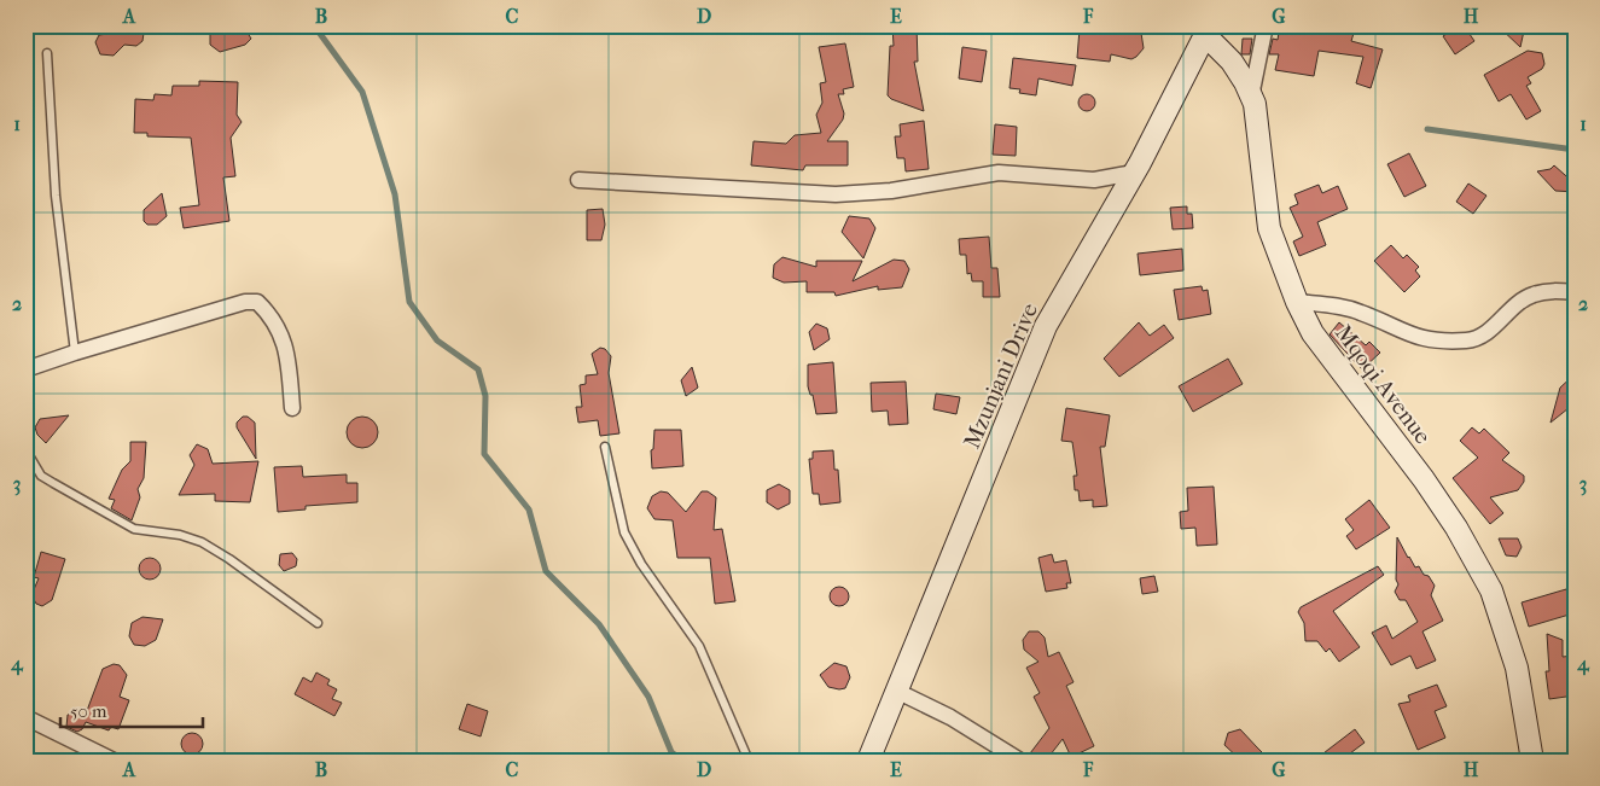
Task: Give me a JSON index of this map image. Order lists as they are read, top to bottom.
{
  "streets": {
    "street": ["Mzunjani Drive", "Mqoqi Avenue"]
  },
  "crossings": [
    ["Mzunjani Drive", "Mqoqi Avenue"]
  ],
  "scale_bar": "50 m",
  "grid": {
    "columns": [
      "A",
      "B",
      "C",
      "D",
      "E",
      "F",
      "G",
      "H"
    ],
    "rows": [
      "1",
      "2",
      "3",
      "4"
    ]
  }
}
